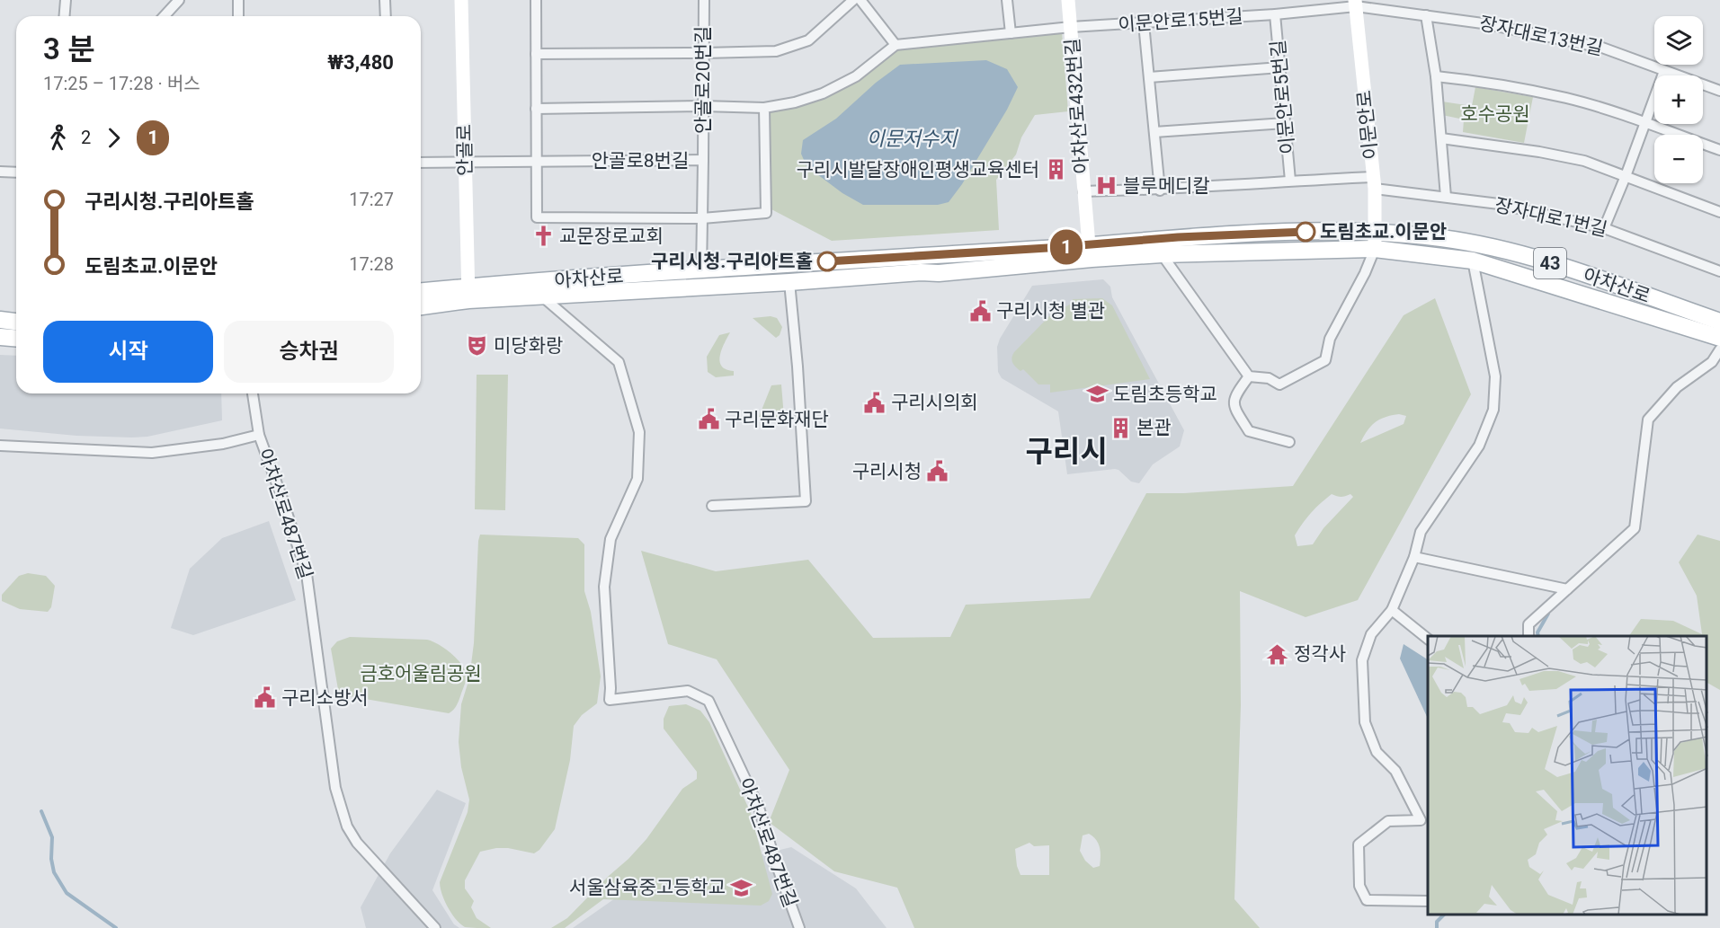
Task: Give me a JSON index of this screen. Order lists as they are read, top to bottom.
{
  "streets": {
    "main road": ["43", "아차산로"],
    "street": [
      "이문안로15번길",
      "장자대로13번길",
      "안골로20번길",
      "이문안로5번길",
      "아차산로432번길",
      "이문안로",
      "안골로",
      "안골로8번길",
      "장자대로1번길",
      "아차산로487번길"
    ]
  },
  "crossings": [
    ["이문안로15번길", "장자대로13번길"],
    ["이문안로15번길", "이문안로5번길"],
    ["이문안로15번길", "아차산로432번길"],
    ["이문안로15번길", "이문안로"],
    ["장자대로13번길", "이문안로"],
    ["안골로20번길", "안골로8번길"],
    ["이문안로5번길", "아차산로432번길"],
    ["이문안로5번길", "이문안로"],
    ["이문안로5번길", "장자대로1번길"],
    ["아차산로432번길", "아차산로"],
    ["이문안로", "장자대로1번길"],
    ["이문안로", "아차산로"],
    ["안골로", "안골로8번길"],
    ["안골로", "아차산로"],
    ["안골로8번길", "아차산로"],
    ["아차산로", "아차산로487번길"]
  ],
  "districts": ["구리시"],
  "water": ["이문저수지"],
  "parks": ["호수공원", "금호어울림공원"],
  "places": {
    "building": ["구리시발달장애인평생교육센터", "본관"],
    "hospital": ["블루메디칼"],
    "other": ["도림초교.이문안", "구리시청.구리아트홀"],
    "church": ["교문장로교회"],
    "public building": [
      "구리시청 별관",
      "구리시의회",
      "구리문화재단",
      "구리시청",
      "구리소방서"
    ],
    "theatre": ["미당화랑"],
    "school or university": ["도림초등학교", "서울삼육중고등학교"],
    "temple": ["정각사"]
  },
  "lines": ["bus line 1"],
  "page": {
    "on_map": "1",
    "map_buttons": ["+", "−"],
    "heading": ["3 분", "17:25 – 17:28 · 버스", "₩3,480"],
    "legs": ["2", "1"],
    "list": [
      {
        "name": "구리시청.구리아트홀",
        "value": "17:27"
      },
      {
        "name": "도림초교.이문안",
        "value": "17:28"
      }
    ],
    "buttons": ["시작", "승차권"]
  }
}
